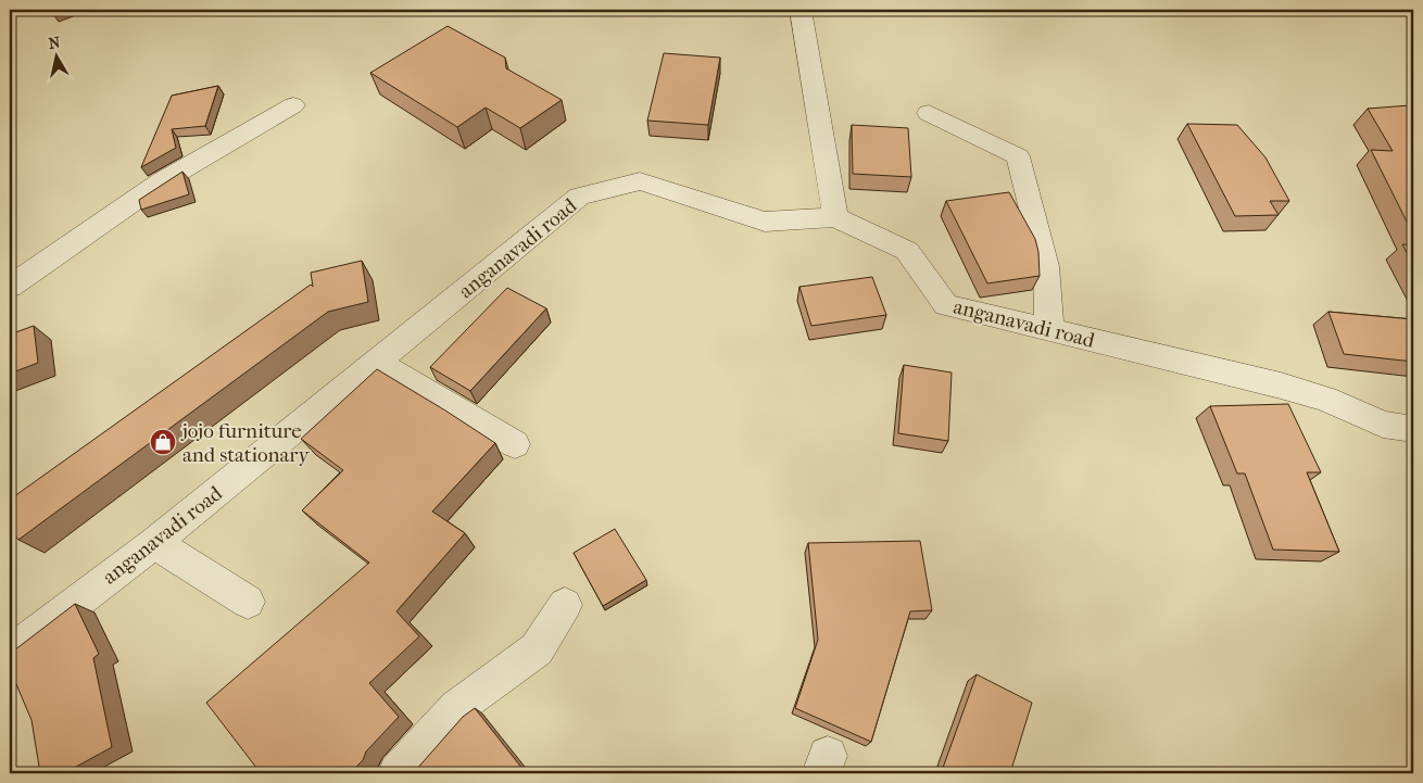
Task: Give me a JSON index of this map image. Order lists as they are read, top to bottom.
{
  "streets": {
    "street": ["anganavadi road"]
  },
  "places": {
    "shop": ["jojo furniture and stationary"]
  },
  "north": "top"
}
